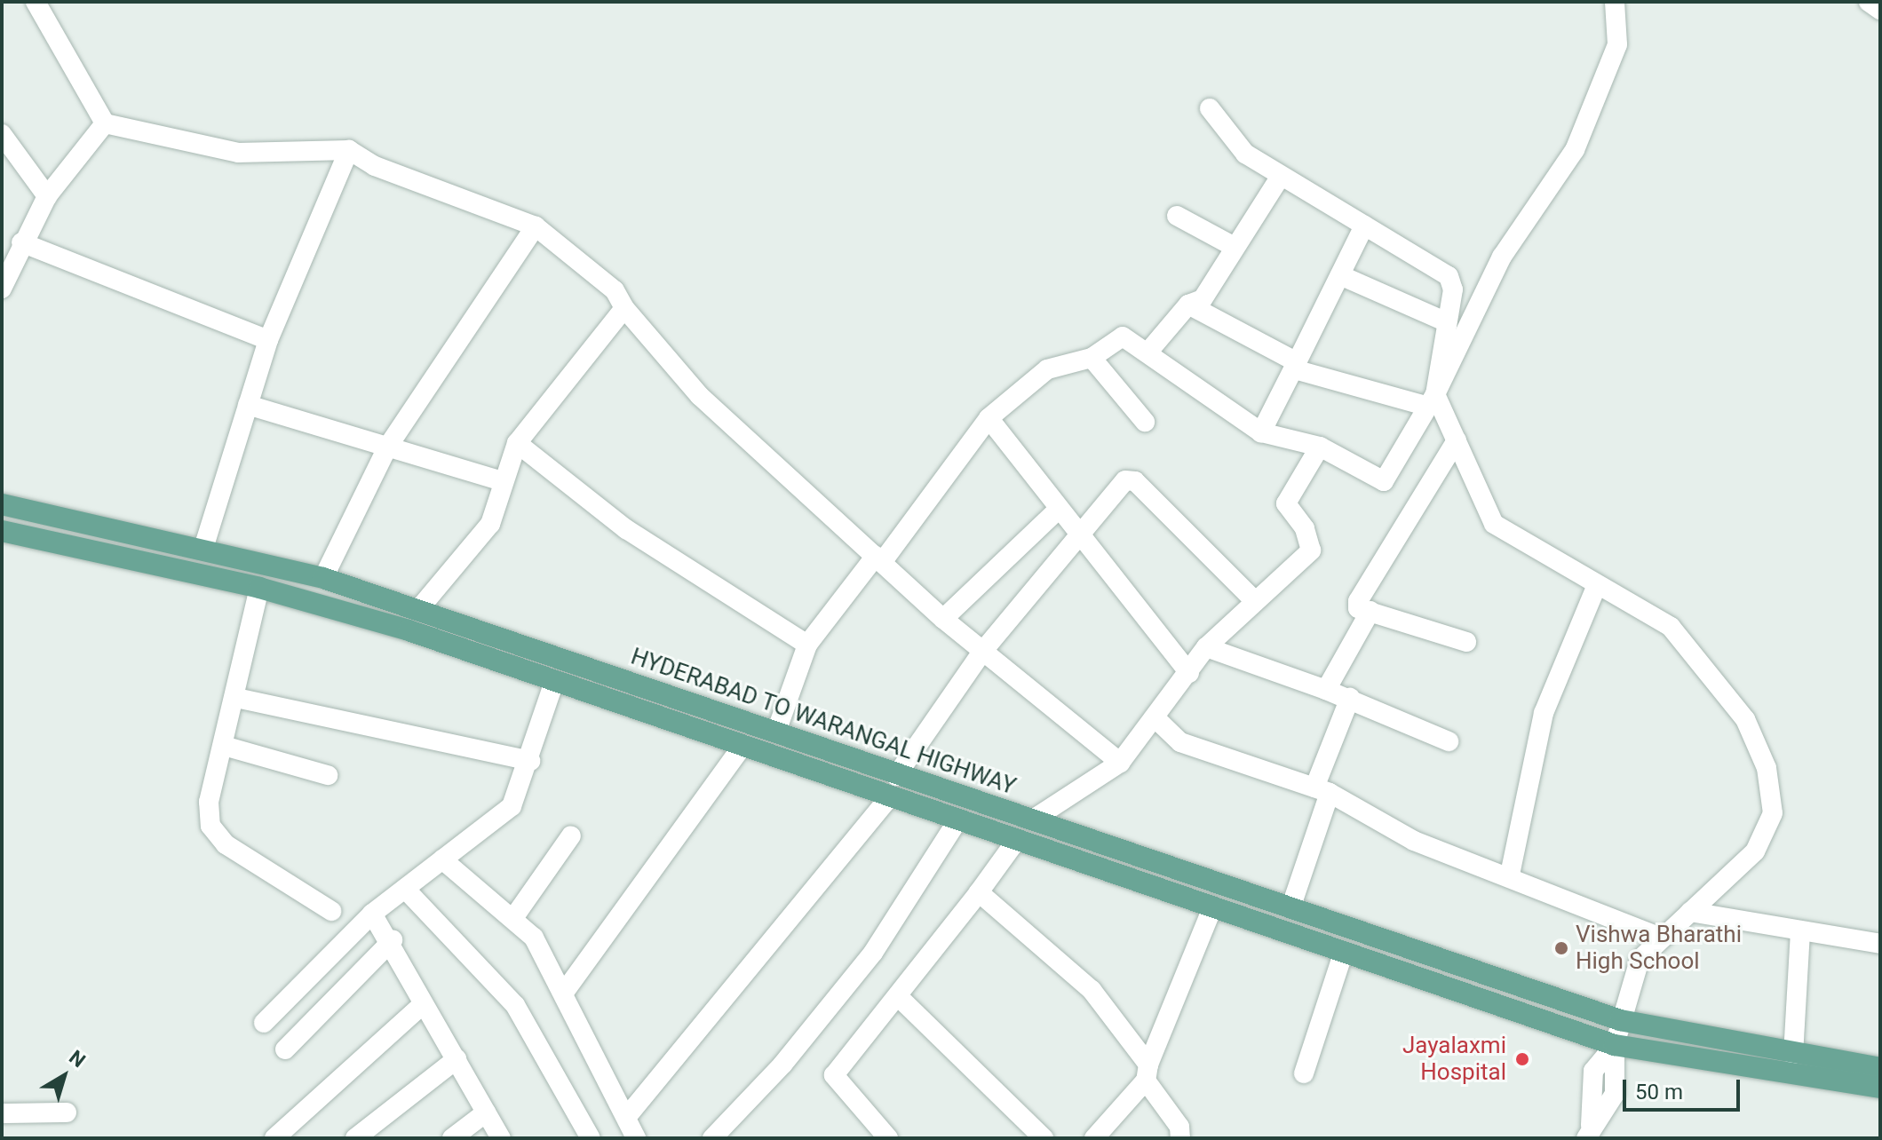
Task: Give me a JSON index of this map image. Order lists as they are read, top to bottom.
{
  "streets": {
    "main road": ["HYDERABAD TO WARANGAL HIGHWAY"]
  },
  "places": ["Vishwa Bharathi High School", "Jayalaxmi Hospital"],
  "scale_bar": "50 m",
  "north": "top right"
}
